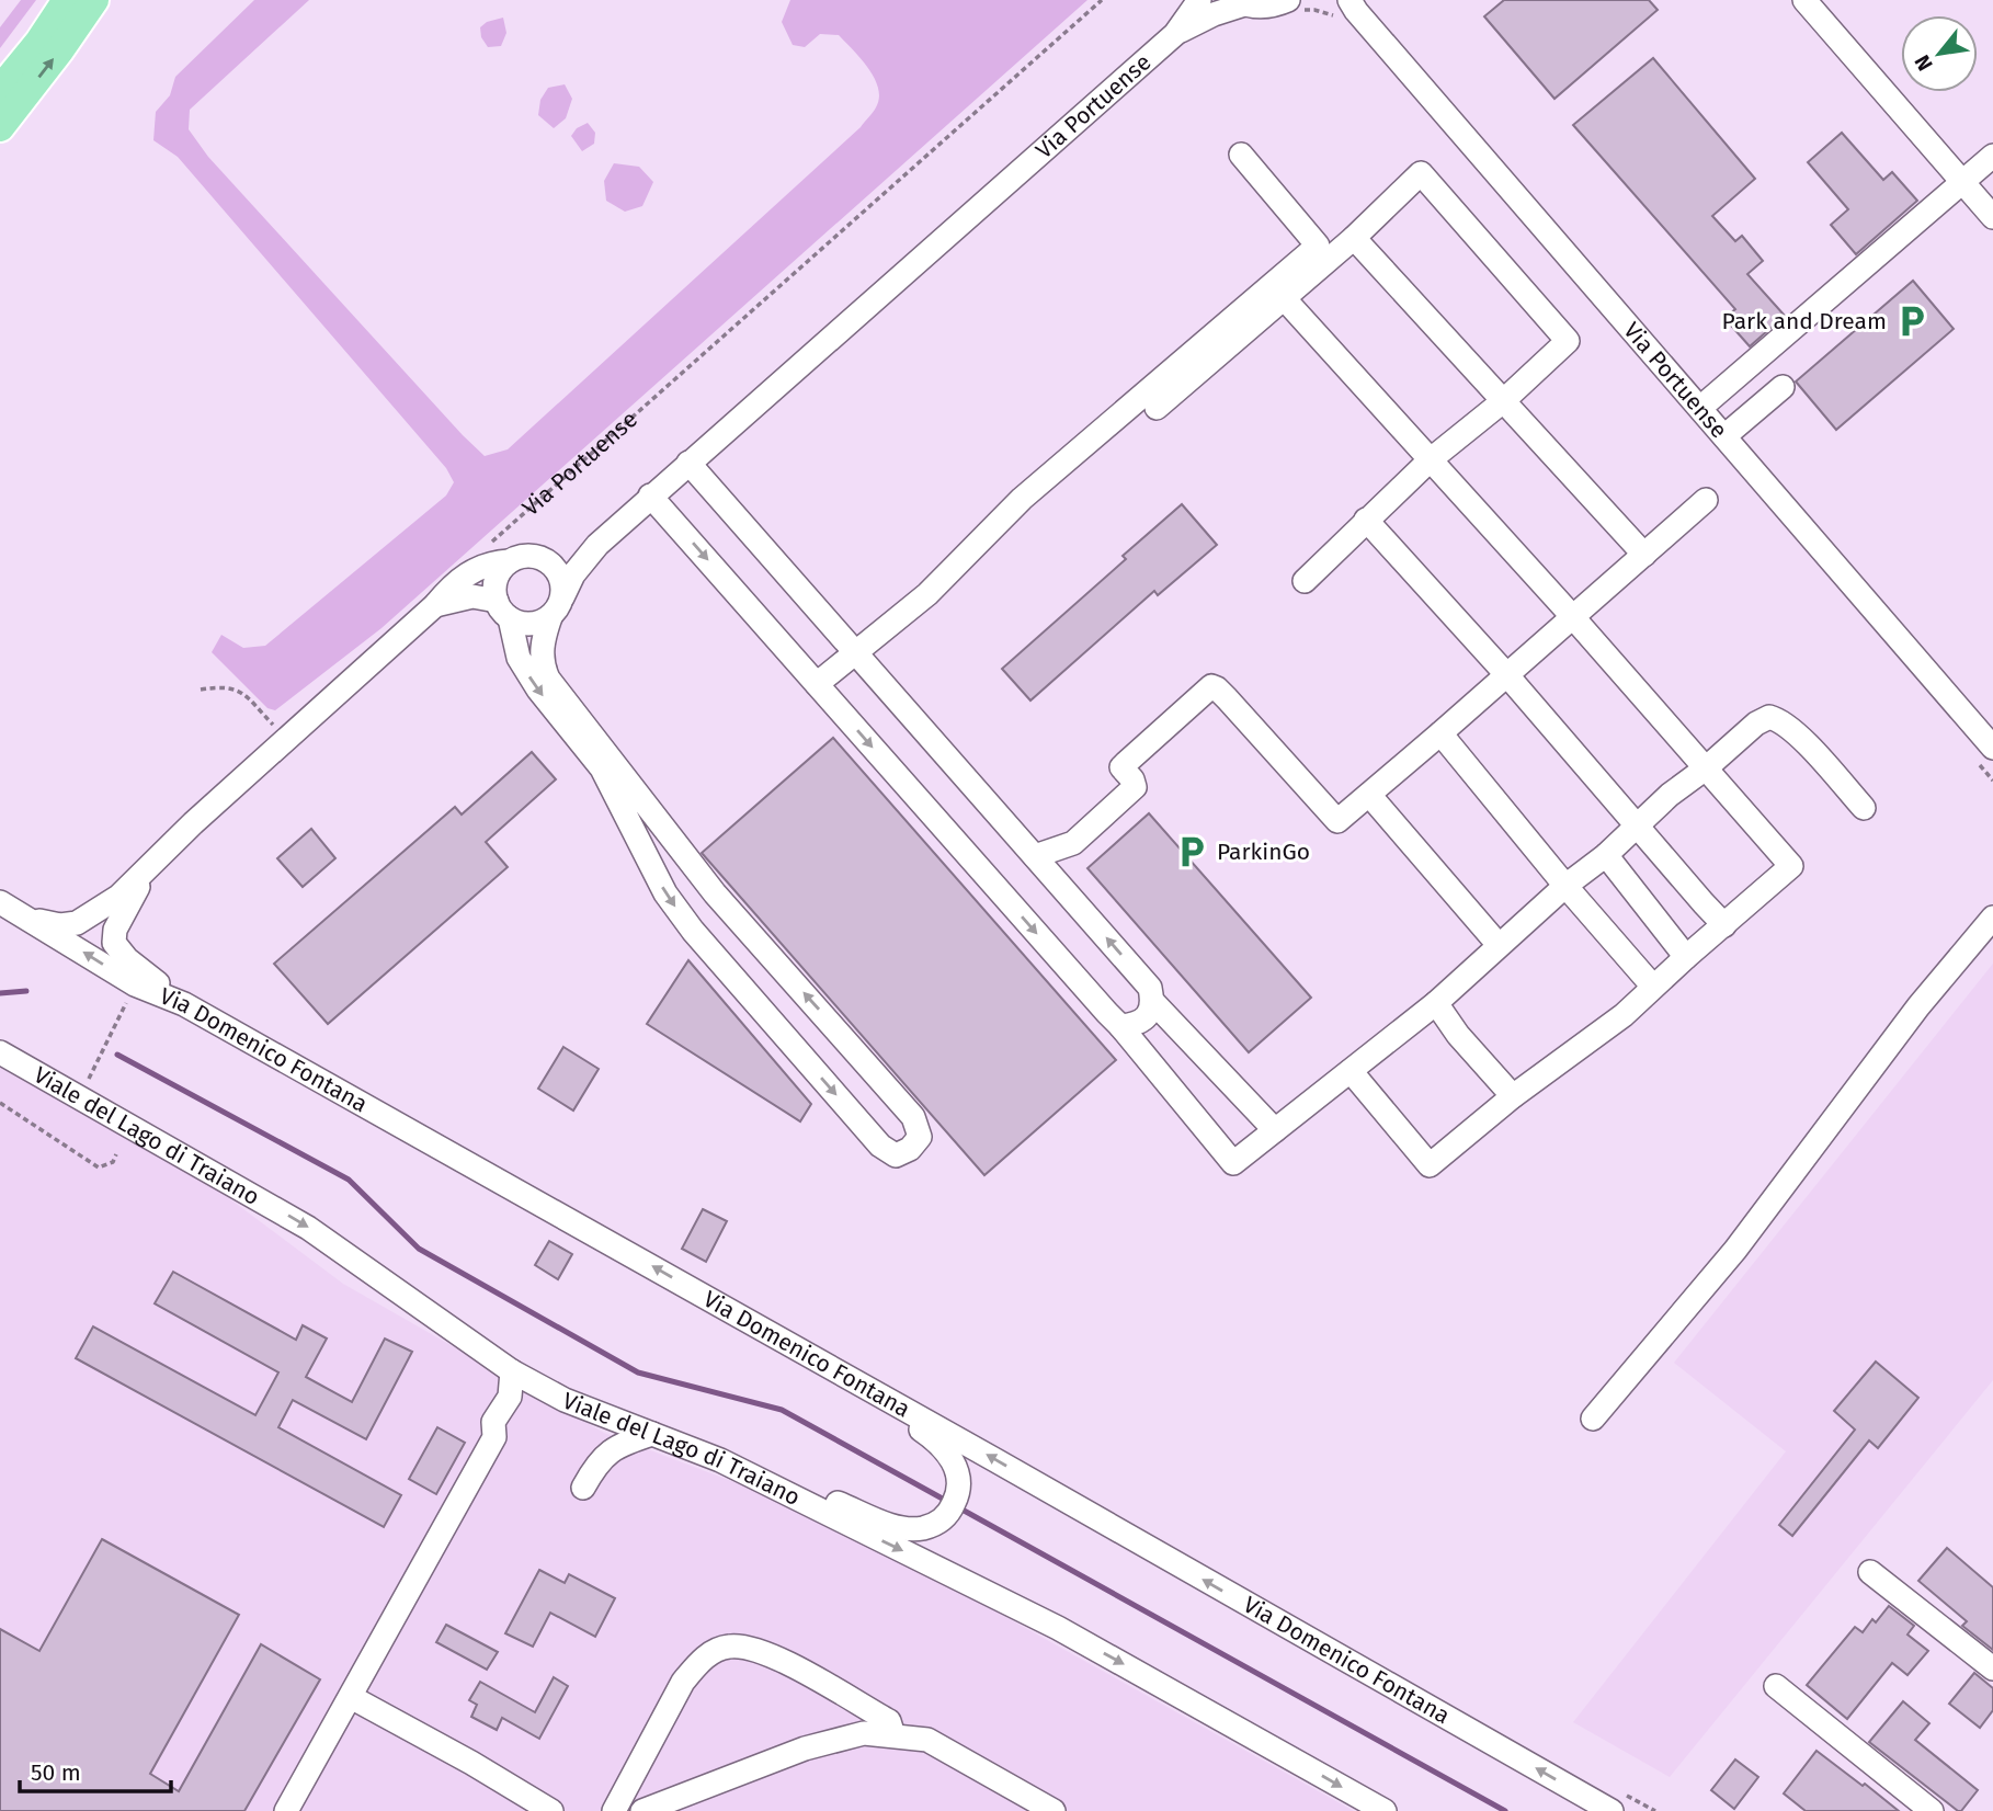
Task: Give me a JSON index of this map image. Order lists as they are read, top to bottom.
{
  "streets": {
    "street": ["Via Portuense", "Via Domenico Fontana", "Viale del Lago di Traiano"]
  },
  "one_way": ["Via Domenico Fontana", "Viale del Lago di Traiano"],
  "places": {
    "parking": ["Park and Dream", "ParkinGo"]
  },
  "scale_bar": "50 m",
  "north": "bottom left"
}
